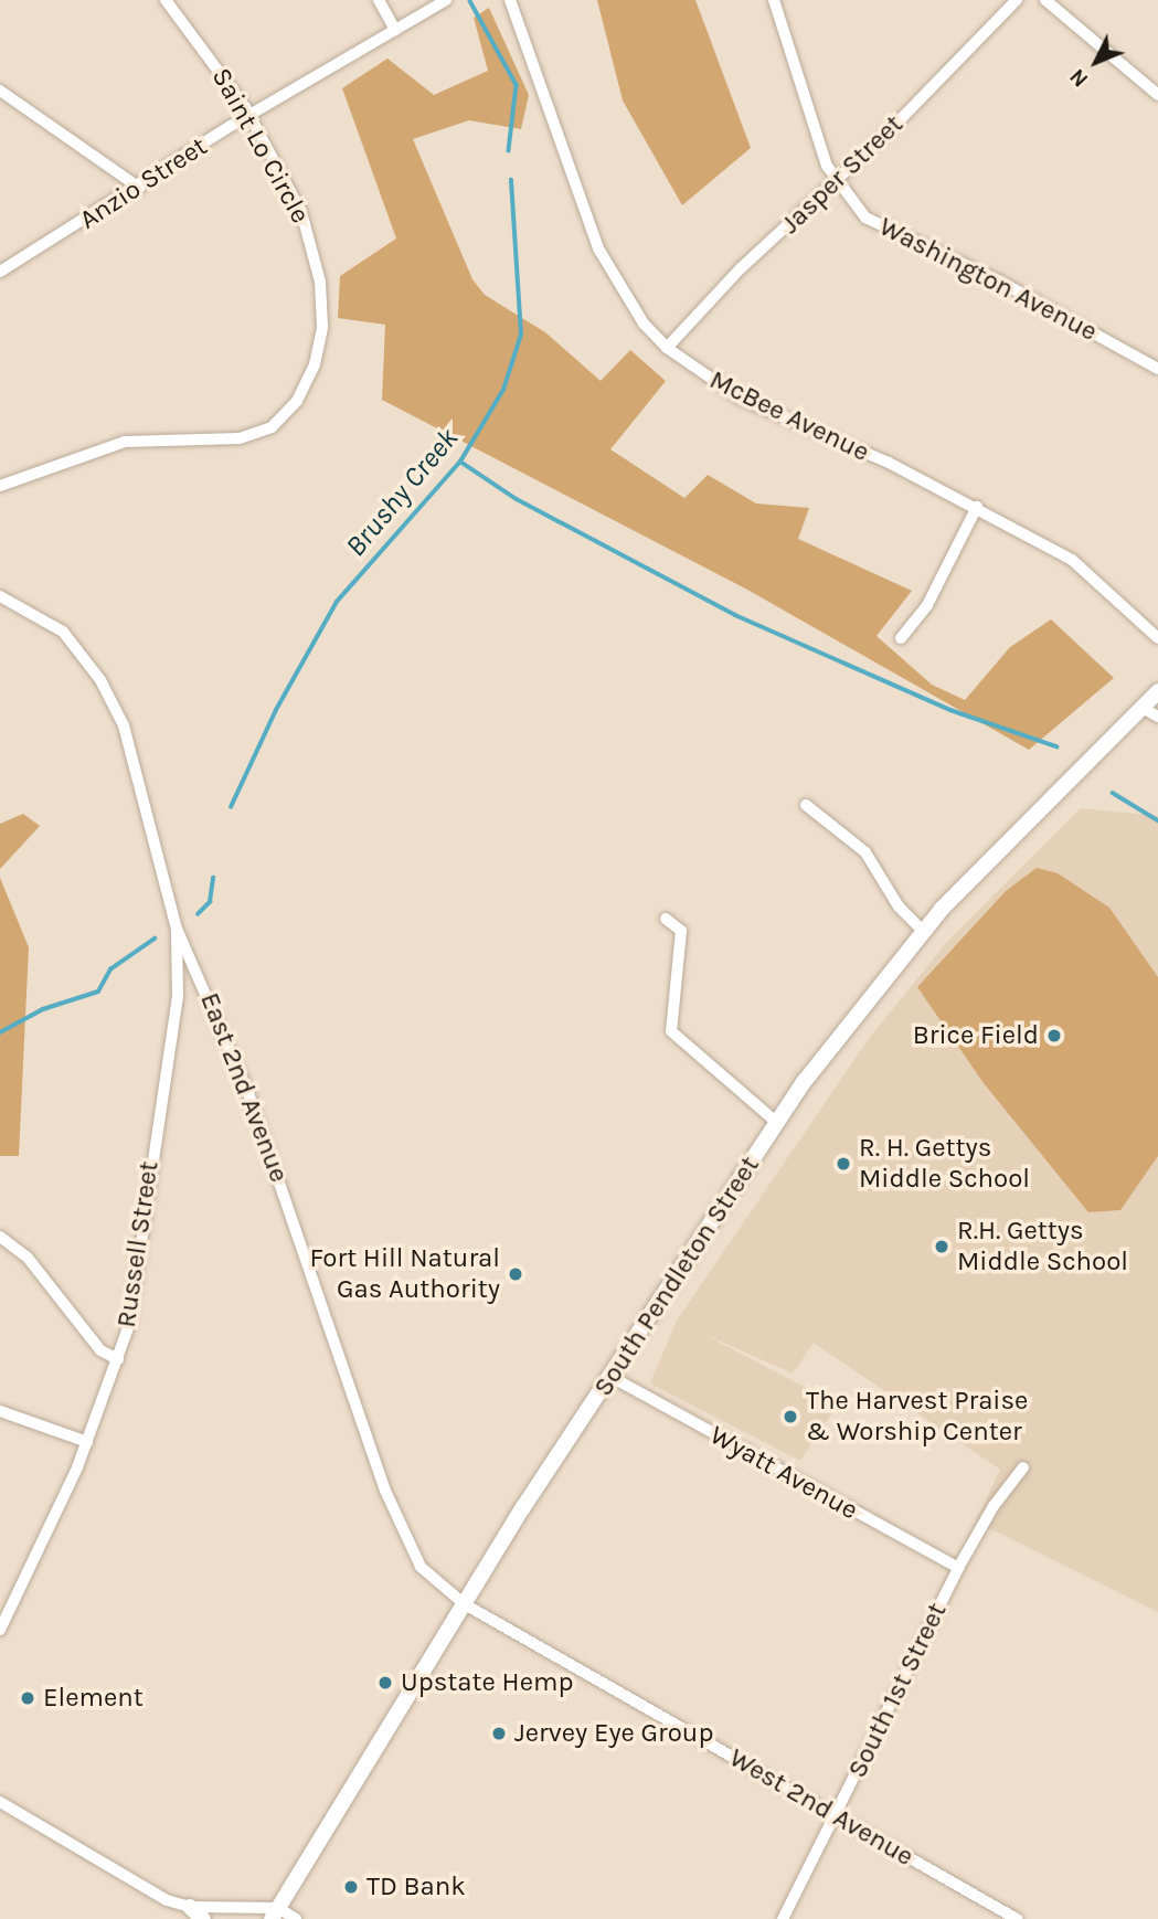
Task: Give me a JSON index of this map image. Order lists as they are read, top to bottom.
{
  "streets": {
    "main road": ["South Pendleton Street"],
    "street": [
      "Saint Lo Circle",
      "Jasper Street",
      "Anzio Street",
      "Washington Avenue",
      "McBee Avenue",
      "East 2nd Avenue",
      "Russell Street",
      "Wyatt Avenue",
      "South 1st Street",
      "West 2nd Avenue"
    ]
  },
  "crossings": [
    ["Saint Lo Circle", "Anzio Street"],
    ["Jasper Street", "Washington Avenue"],
    ["Jasper Street", "McBee Avenue"],
    ["East 2nd Avenue", "Russell Street"],
    ["East 2nd Avenue", "South Pendleton Street"],
    ["East 2nd Avenue", "West 2nd Avenue"],
    ["South Pendleton Street", "Wyatt Avenue"],
    ["South Pendleton Street", "West 2nd Avenue"],
    ["Wyatt Avenue", "South 1st Street"],
    ["South 1st Street", "West 2nd Avenue"]
  ],
  "water": ["Brushy Creek"],
  "places": [
    "Brice Field",
    "R. H. Gettys Middle School",
    "R.H. Gettys Middle School",
    "Fort Hill Natural Gas Authority",
    "The Harvest Praise & Worship Center",
    "Upstate Hemp",
    "Element",
    "Jervey Eye Group",
    "TD Bank"
  ],
  "north": "bottom left"
}
